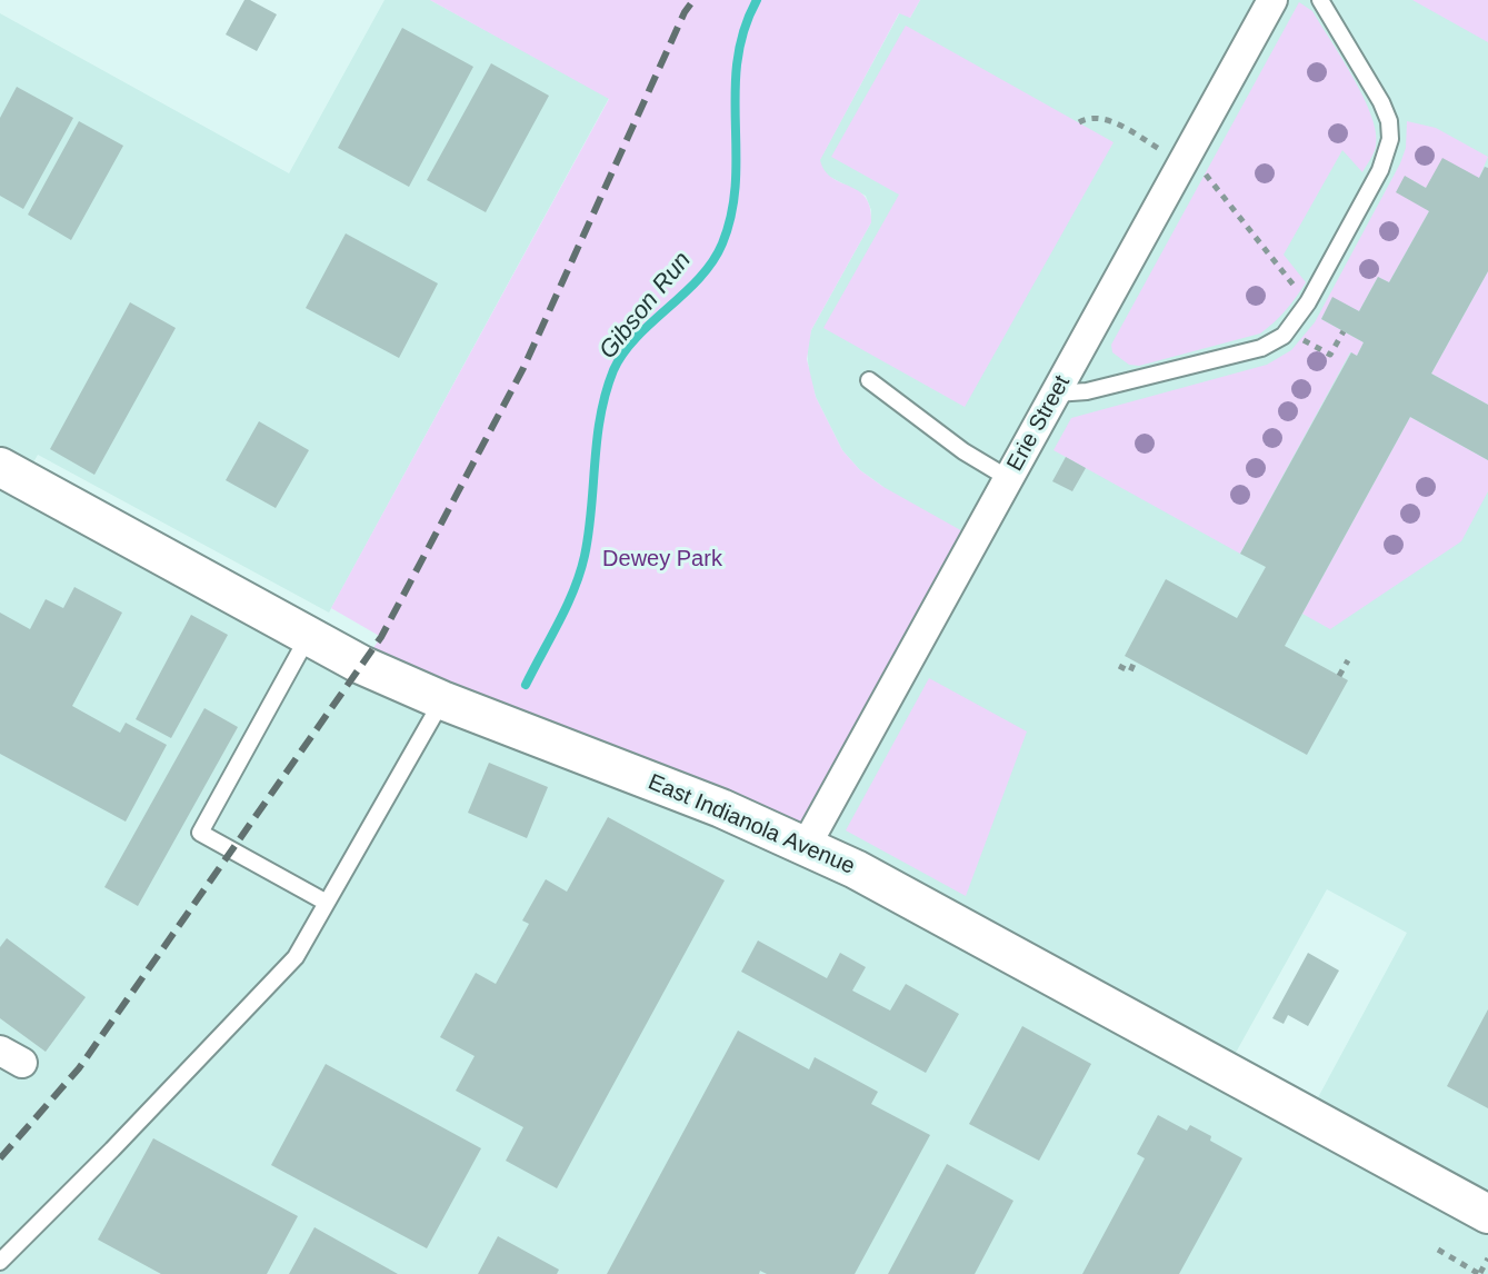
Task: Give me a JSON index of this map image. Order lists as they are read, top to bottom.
{
  "streets": {
    "street": ["Erie Street", "East Indianola Avenue"]
  },
  "crossings": [
    ["Erie Street", "East Indianola Avenue"]
  ],
  "water": ["Gibson Run"],
  "parks": ["Dewey Park"]
}
